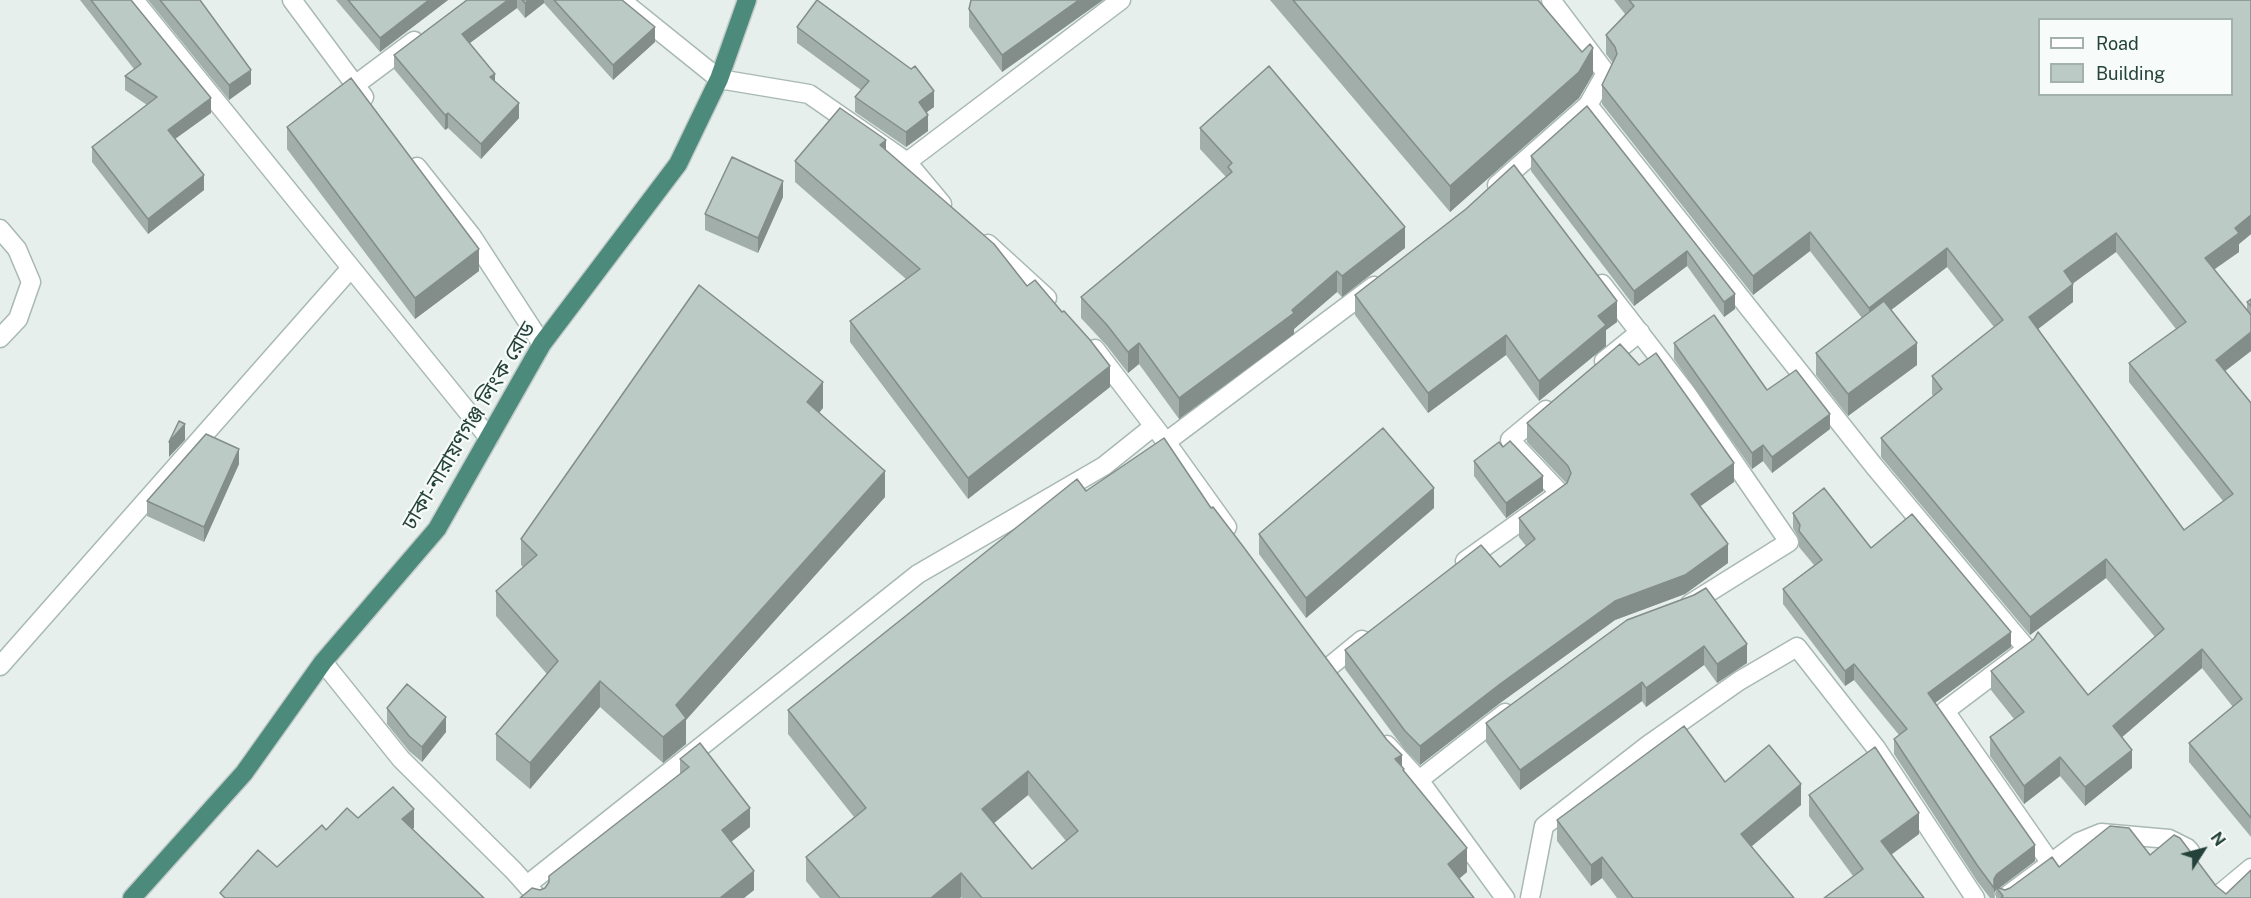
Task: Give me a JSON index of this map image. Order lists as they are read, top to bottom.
{
  "streets": {
    "highway": ["ঢাকা-নারায়ণগঞ্জ লিংক রোড"]
  },
  "legend": ["Road", "Building"],
  "north": "top right"
}
